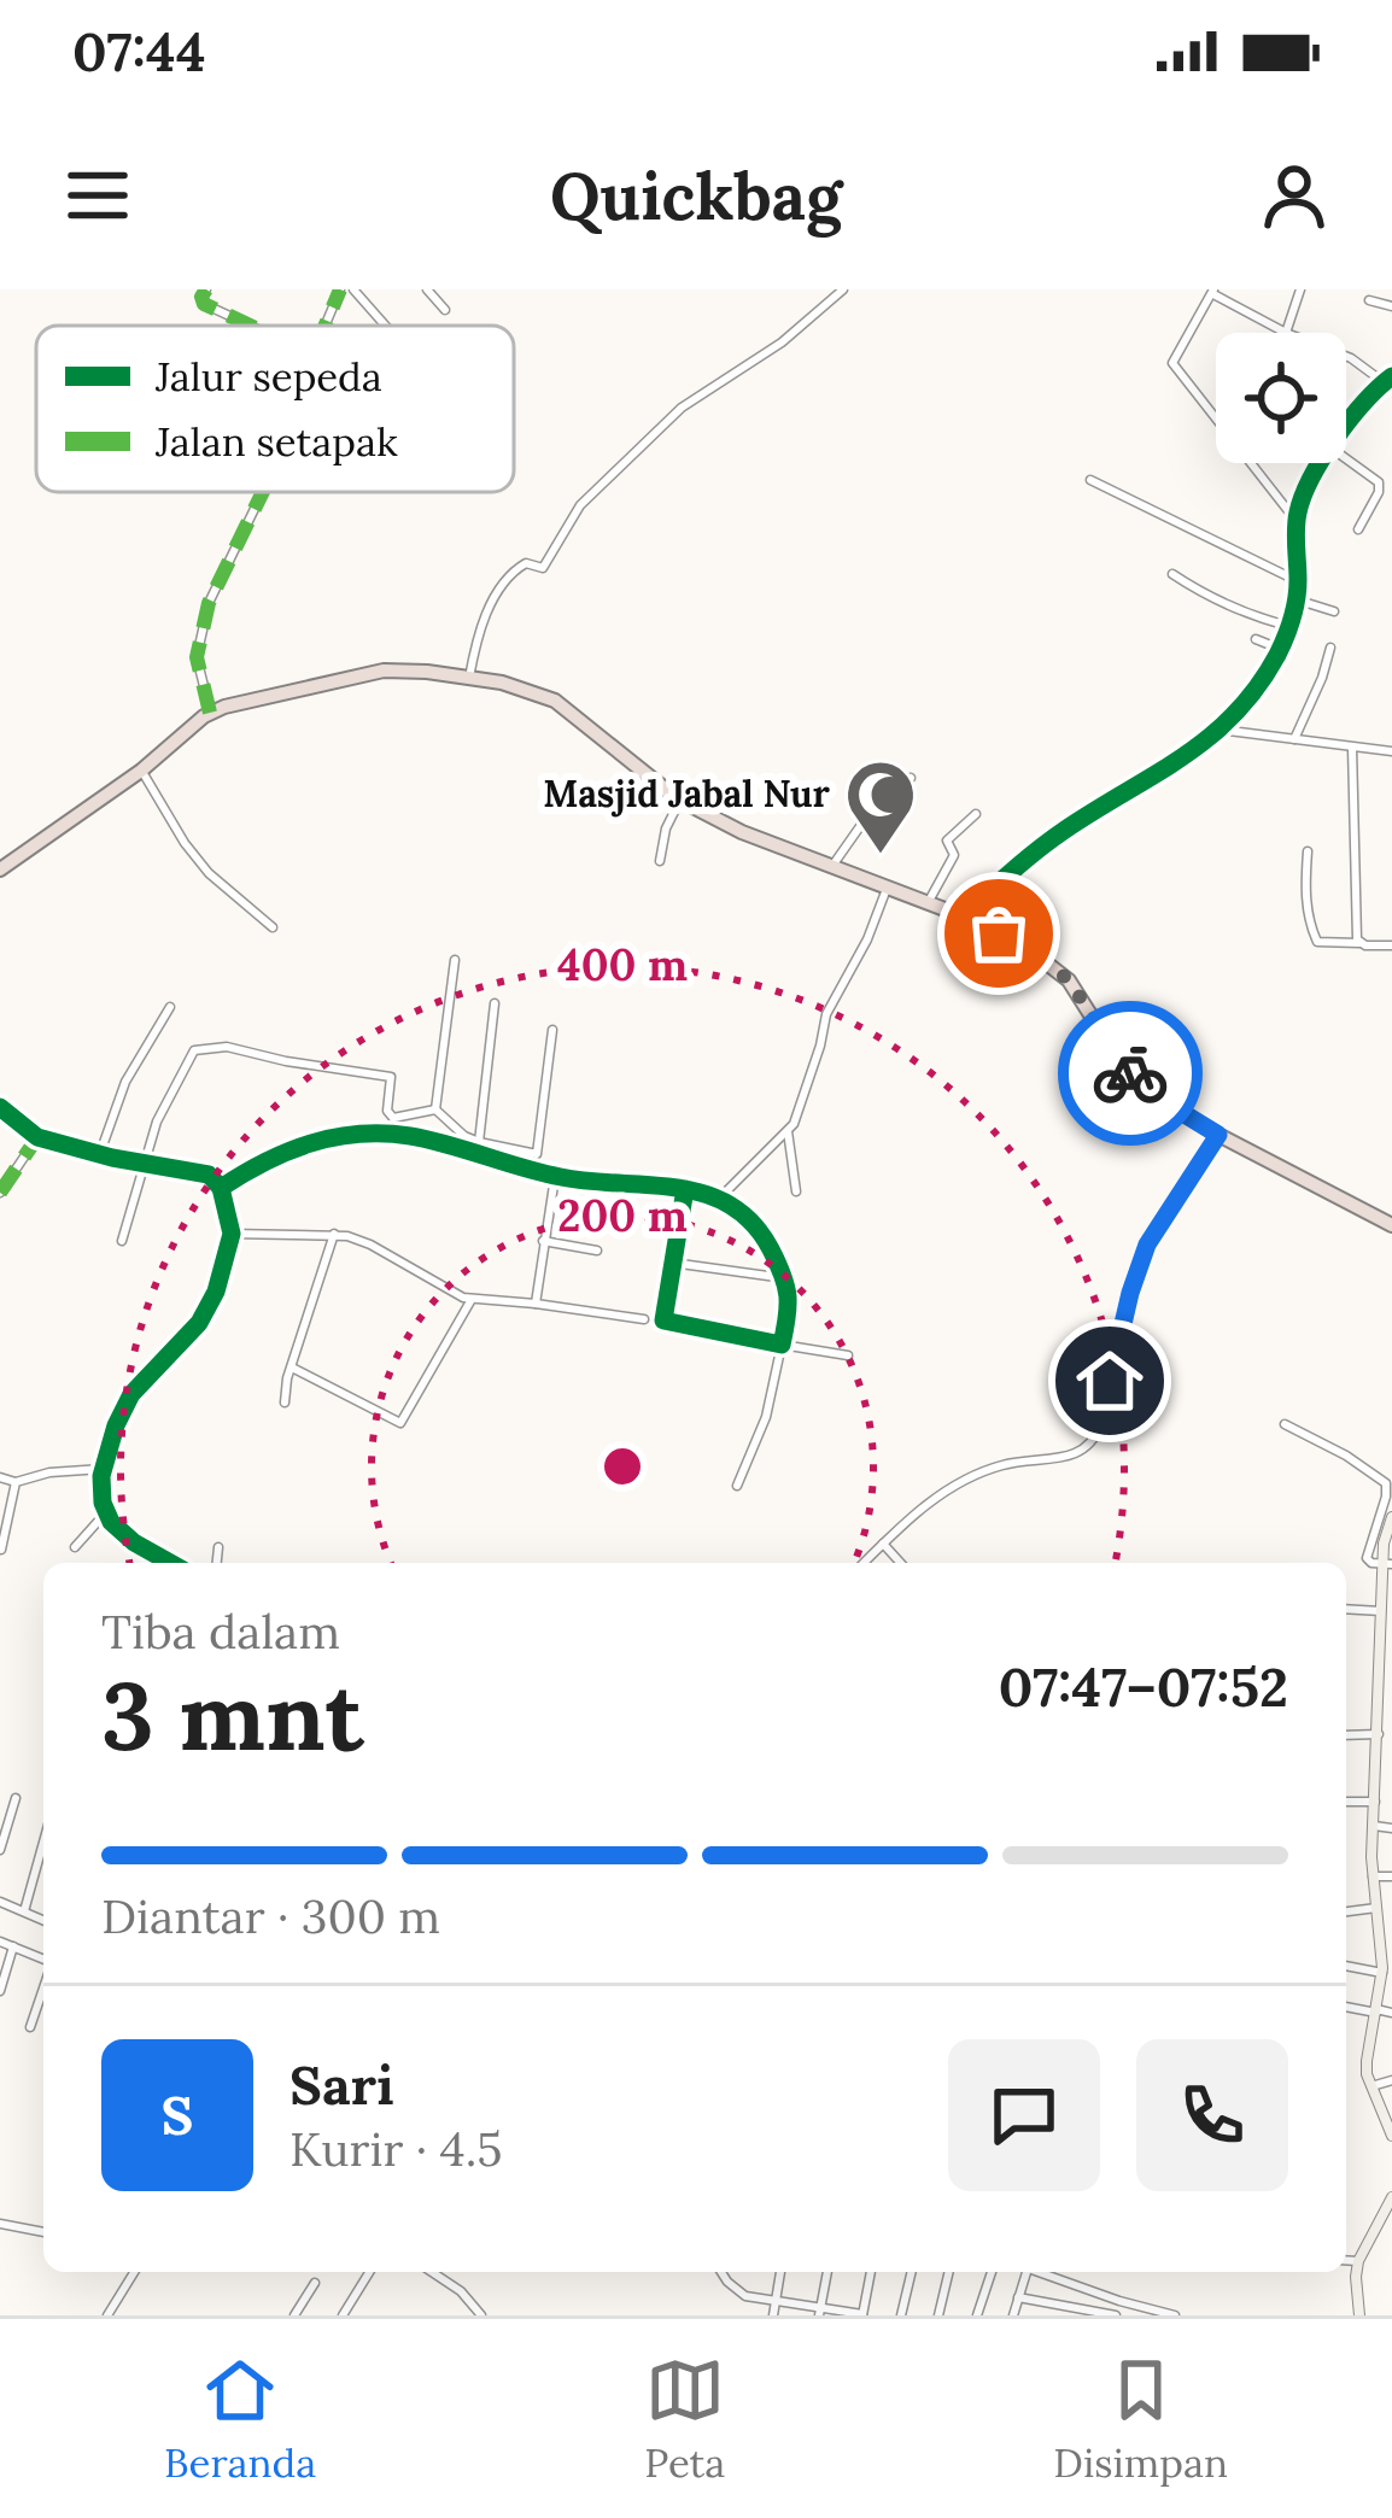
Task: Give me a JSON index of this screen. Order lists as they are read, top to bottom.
{
  "places": {
    "mosque": ["Masjid Jabal Nur"]
  },
  "legend": ["Jalur sepeda", "Jalan setapak"],
  "page": {
    "status": "07:44",
    "header": "Quickbag",
    "heading": ["3 mnt", "Tiba dalam", "07:47–07:52"],
    "panel": ["Sari", "Kurir · 4.5"],
    "bar": "Diantar · 300 m",
    "round": "S",
    "tabs": ["Beranda", "Peta", "Disimpan"]
  },
  "rings": ["400 m", "200 m"]
}
